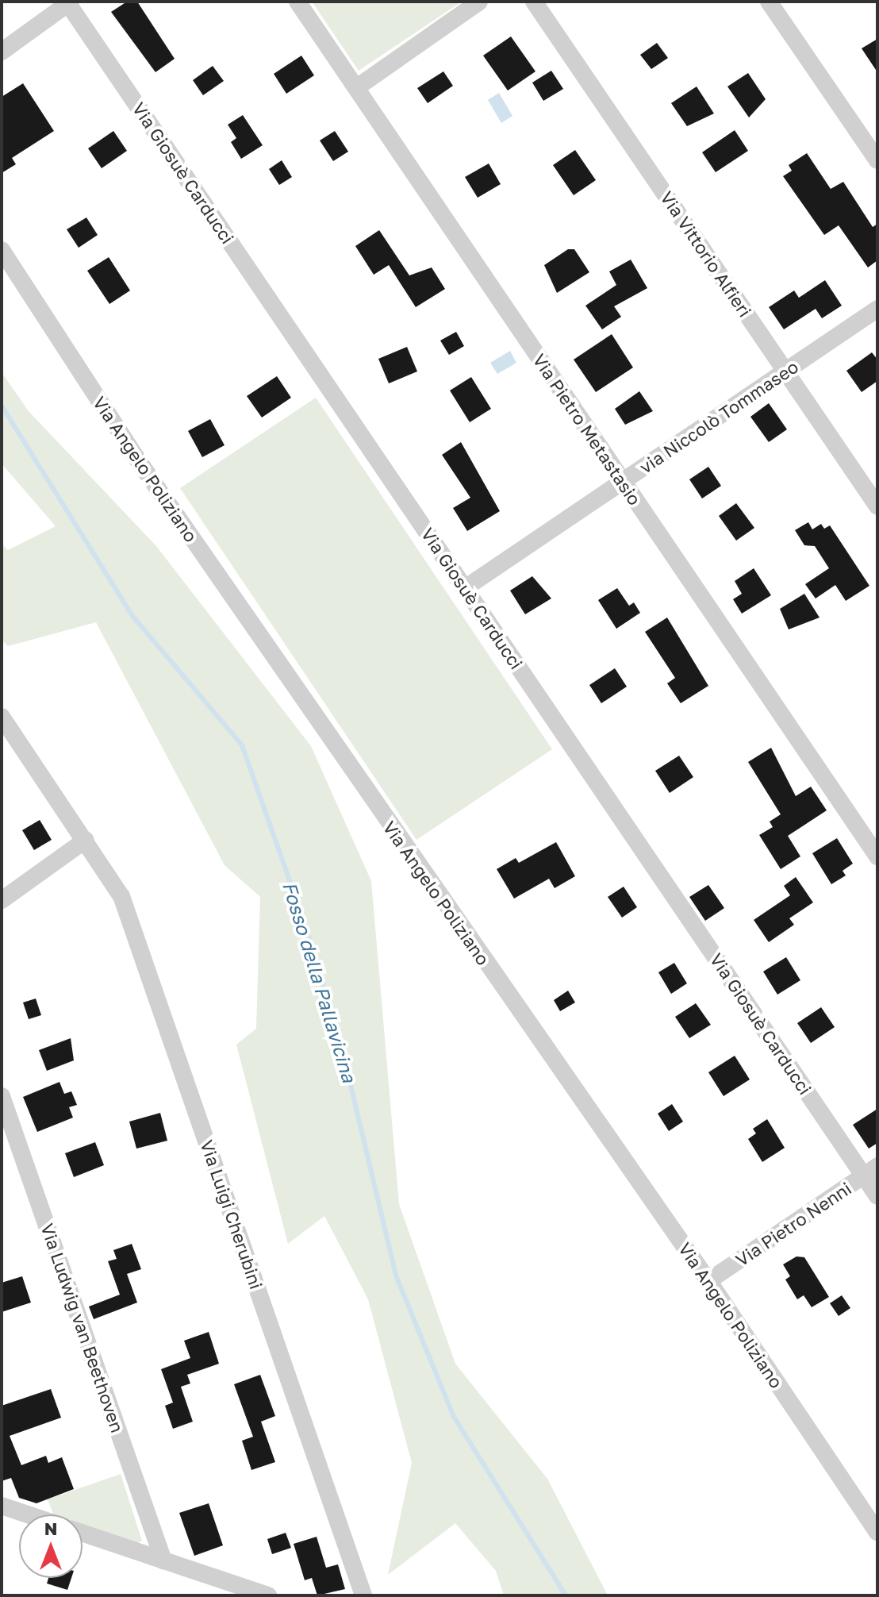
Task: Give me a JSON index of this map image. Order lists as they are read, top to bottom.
{
  "streets": {
    "street": [
      "Via Giosuè Carducci",
      "Via Vittorio Alfieri",
      "via Niccolò Tommaseo",
      "Via Pietro Metastasio",
      "Via Angelo Poliziano",
      "Via Luigi Cherubini",
      "Via Pietro Nenni",
      "Via Ludwig van Beethoven"
    ]
  },
  "crossings": [
    ["Via Giosuè Carducci", "via Niccolò Tommaseo"],
    ["Via Giosuè Carducci", "Via Pietro Nenni"],
    ["Via Vittorio Alfieri", "via Niccolò Tommaseo"],
    ["via Niccolò Tommaseo", "Via Pietro Metastasio"],
    ["Via Angelo Poliziano", "Via Pietro Nenni"]
  ],
  "water": ["Fosso della Pallavicina"],
  "north": "top"
}
